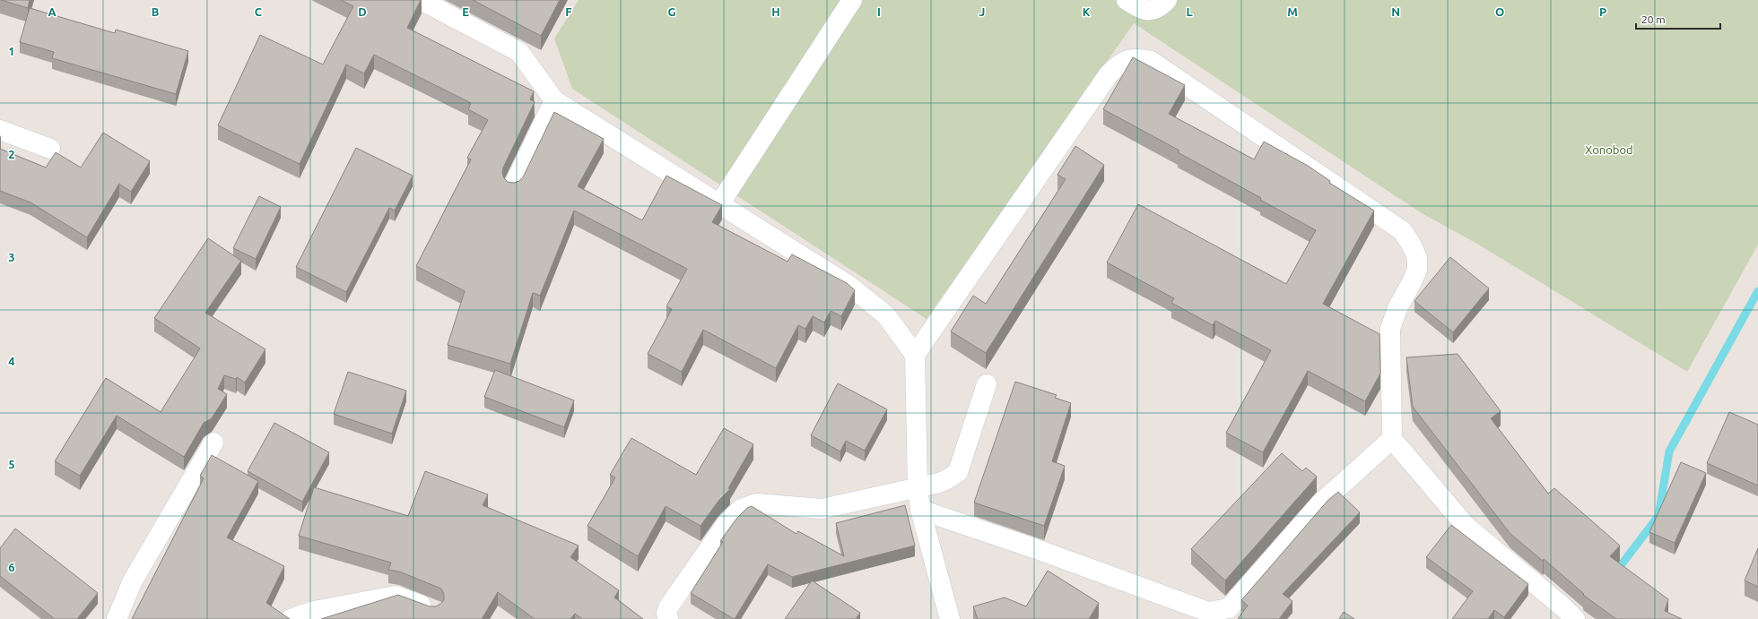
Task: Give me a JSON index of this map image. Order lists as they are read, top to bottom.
{
  "parks": ["Xonobod"],
  "scale_bar": "20 m",
  "grid": {
    "columns": [
      "A",
      "B",
      "C",
      "D",
      "E",
      "F",
      "G",
      "H",
      "I",
      "J",
      "K",
      "L",
      "M",
      "N",
      "O",
      "P"
    ],
    "rows": [
      "1",
      "2",
      "3",
      "4",
      "5",
      "6"
    ]
  }
}
